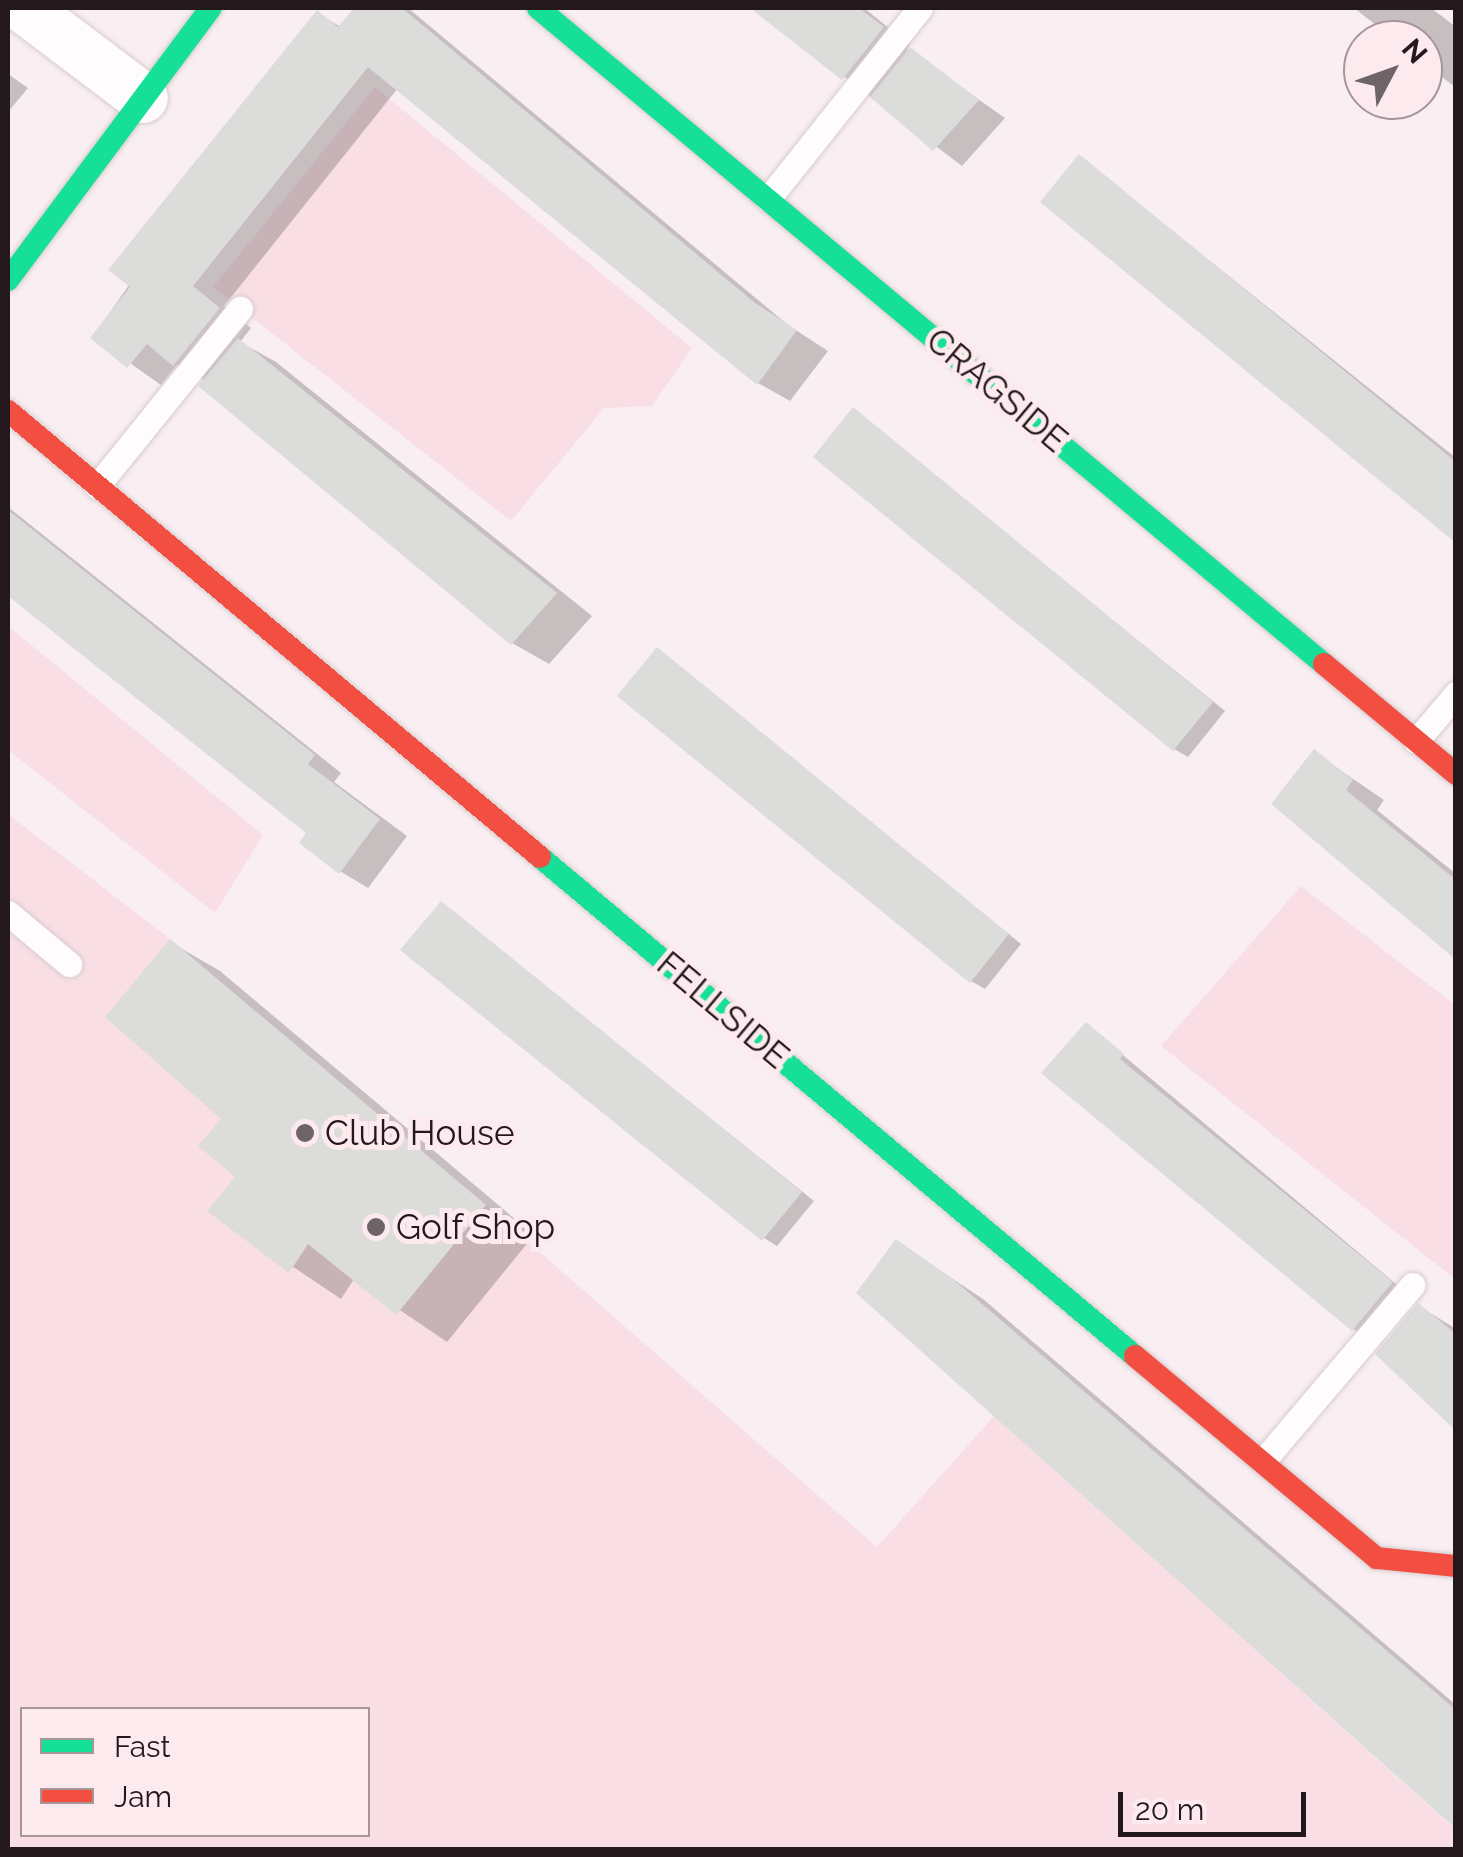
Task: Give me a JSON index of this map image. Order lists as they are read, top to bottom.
{
  "streets": {
    "street": ["CRAGSIDE", "FELLSIDE"]
  },
  "places": ["Club House", "Golf Shop"],
  "legend": ["Fast", "Jam"],
  "scale_bar": "20 m",
  "north": "top right"
}
